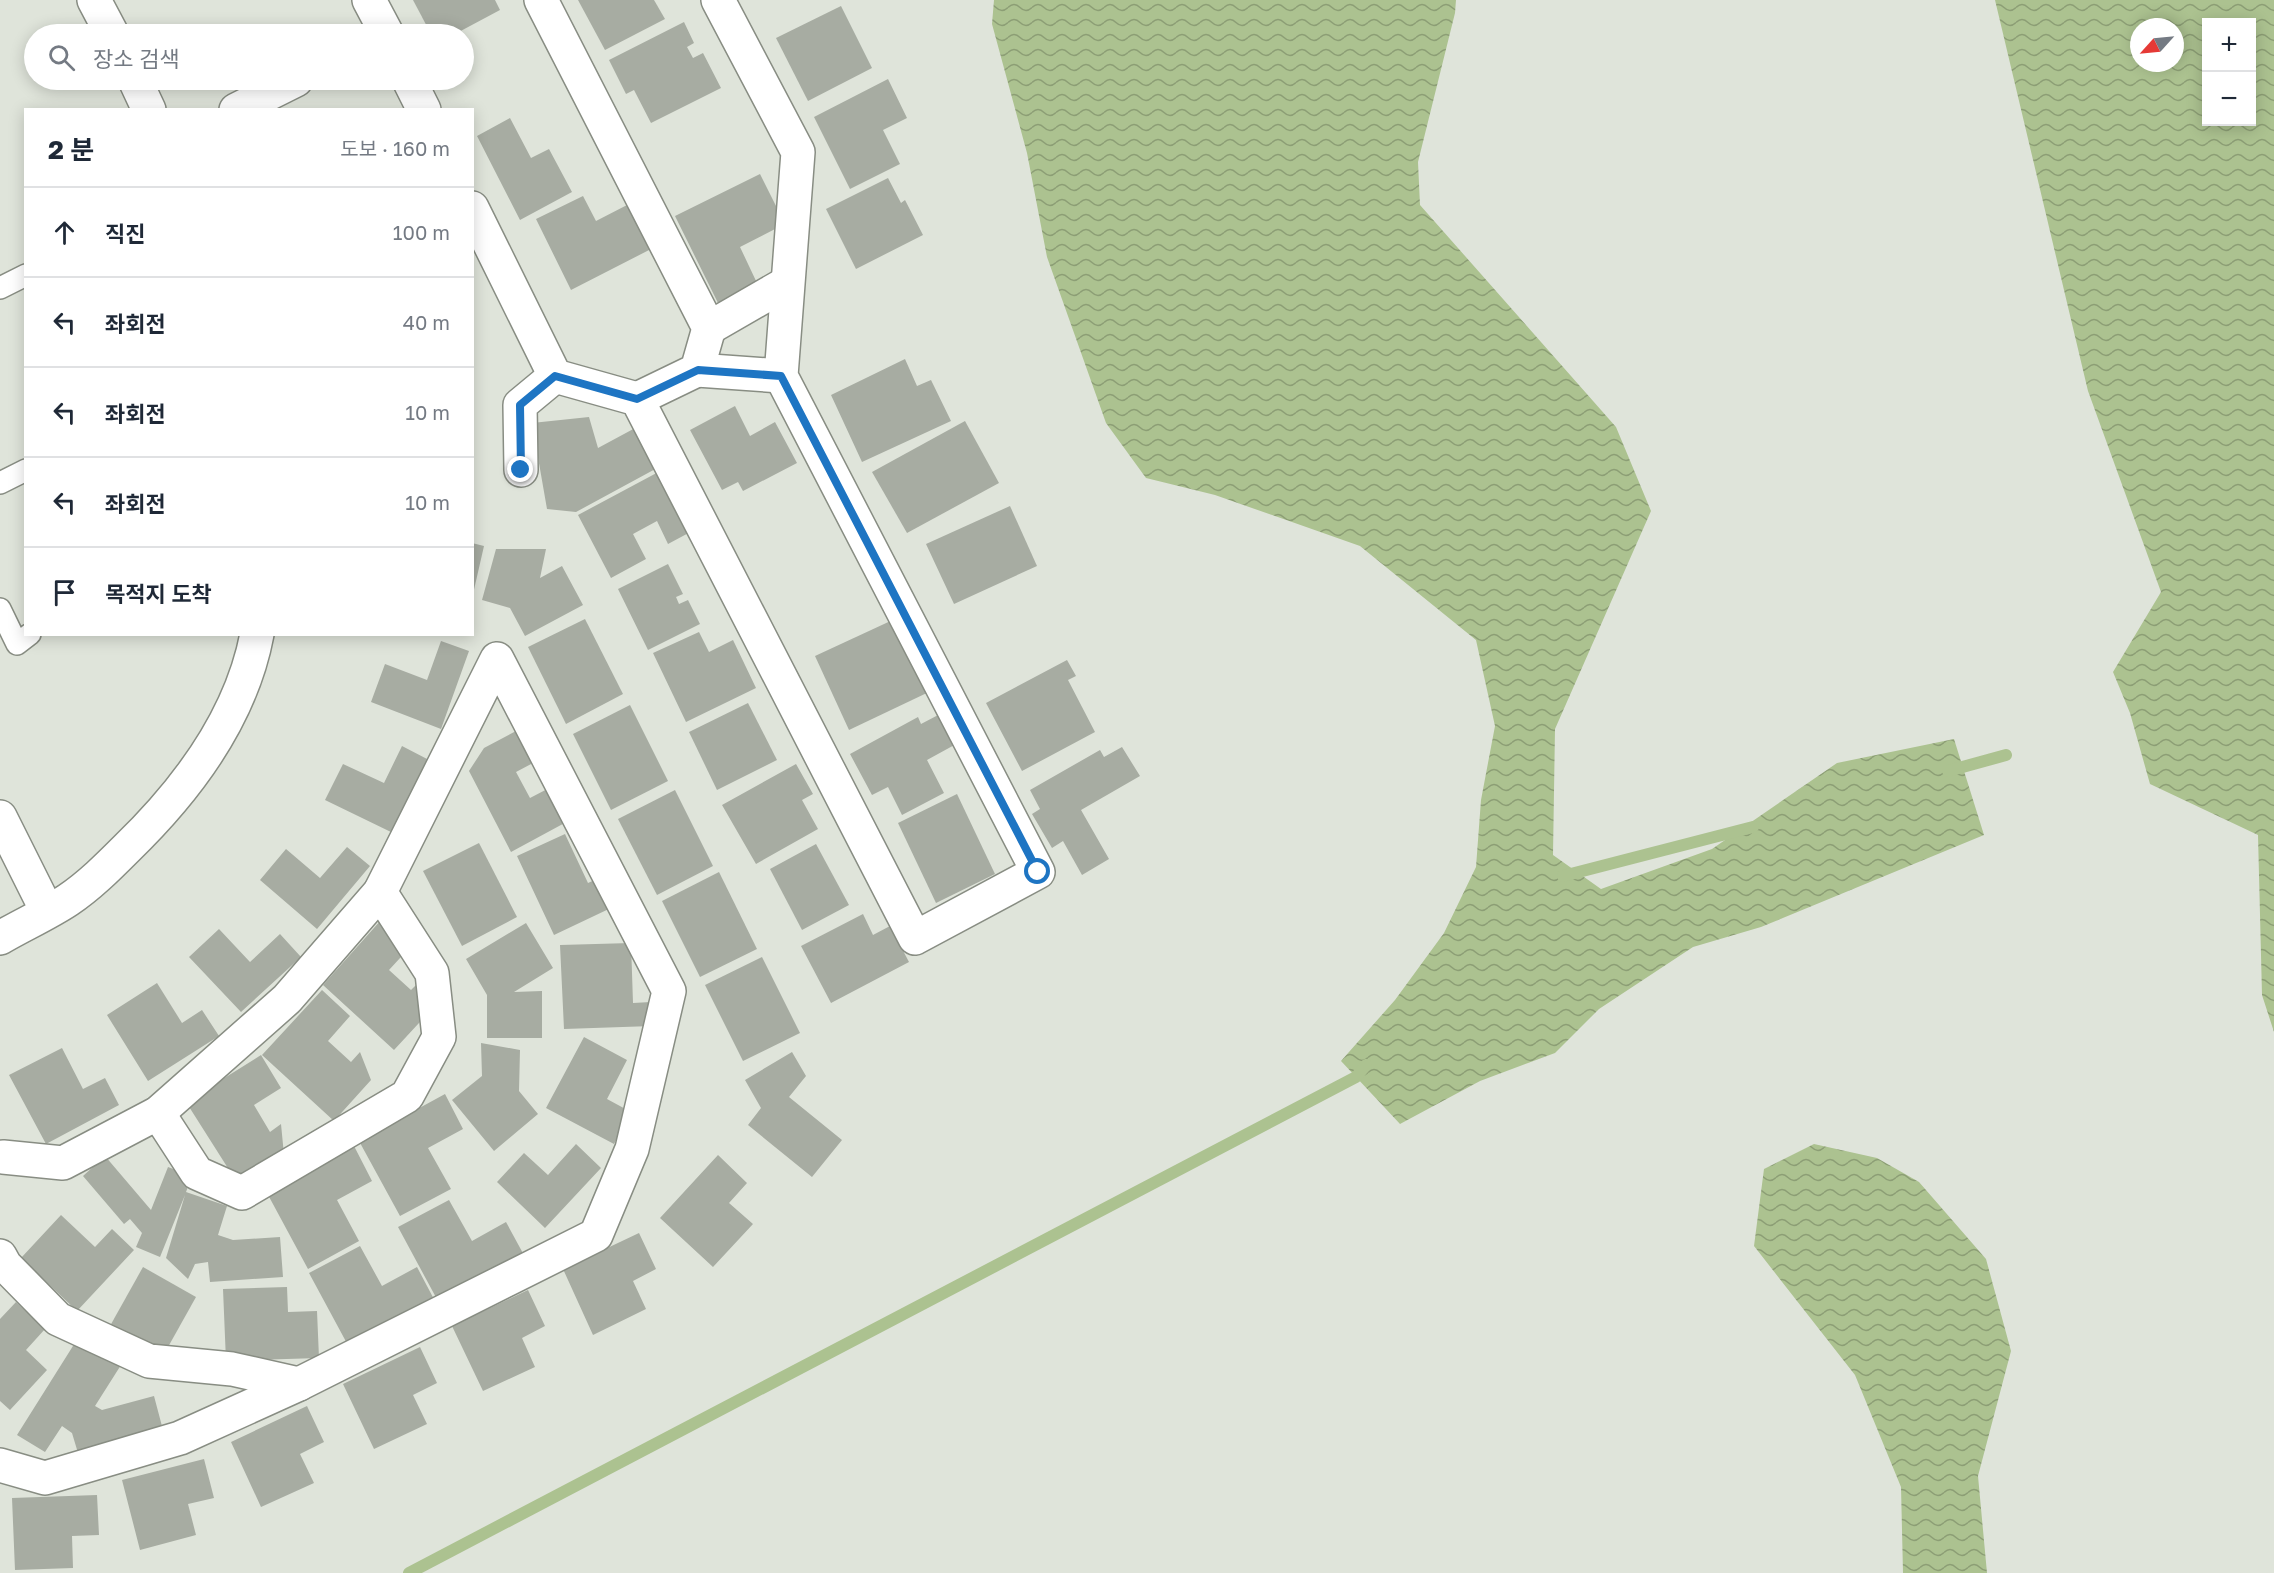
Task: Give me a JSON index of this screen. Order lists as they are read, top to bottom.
{
  "north": "bottom left",
  "page": {
    "map_buttons": ["+", "−"],
    "search": "장소 검색",
    "heading": ["2 분", "도보 · 160 m"],
    "list": [
      ["직진", "100 m"],
      ["좌회전", "40 m"],
      ["좌회전", "10 m"],
      ["좌회전", "10 m"],
      "목적지 도착"
    ]
  }
}
